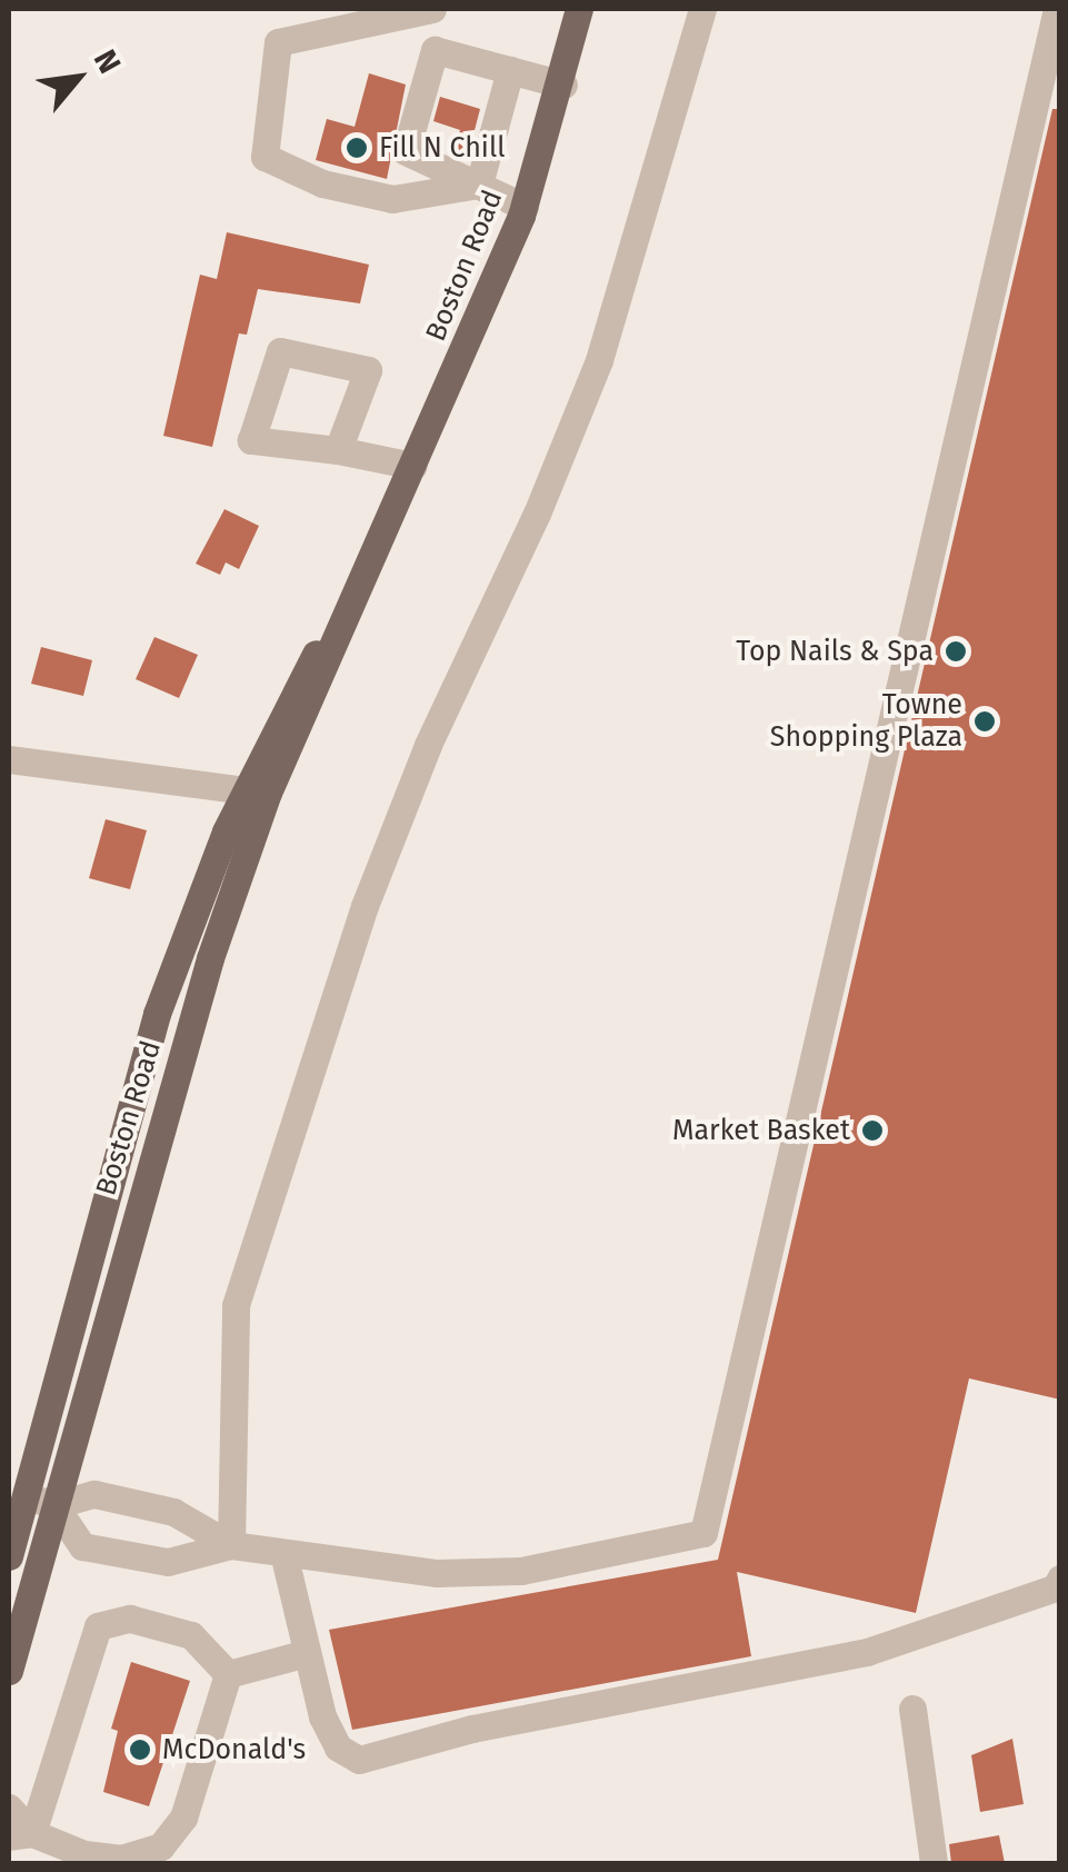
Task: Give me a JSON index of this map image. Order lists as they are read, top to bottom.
{
  "streets": {
    "main road": ["Boston Road"]
  },
  "places": [
    "Fill N Chill",
    "Top Nails & Spa",
    "Towne Shopping Plaza",
    "Market Basket",
    "McDonald's"
  ],
  "north": "top right"
}
